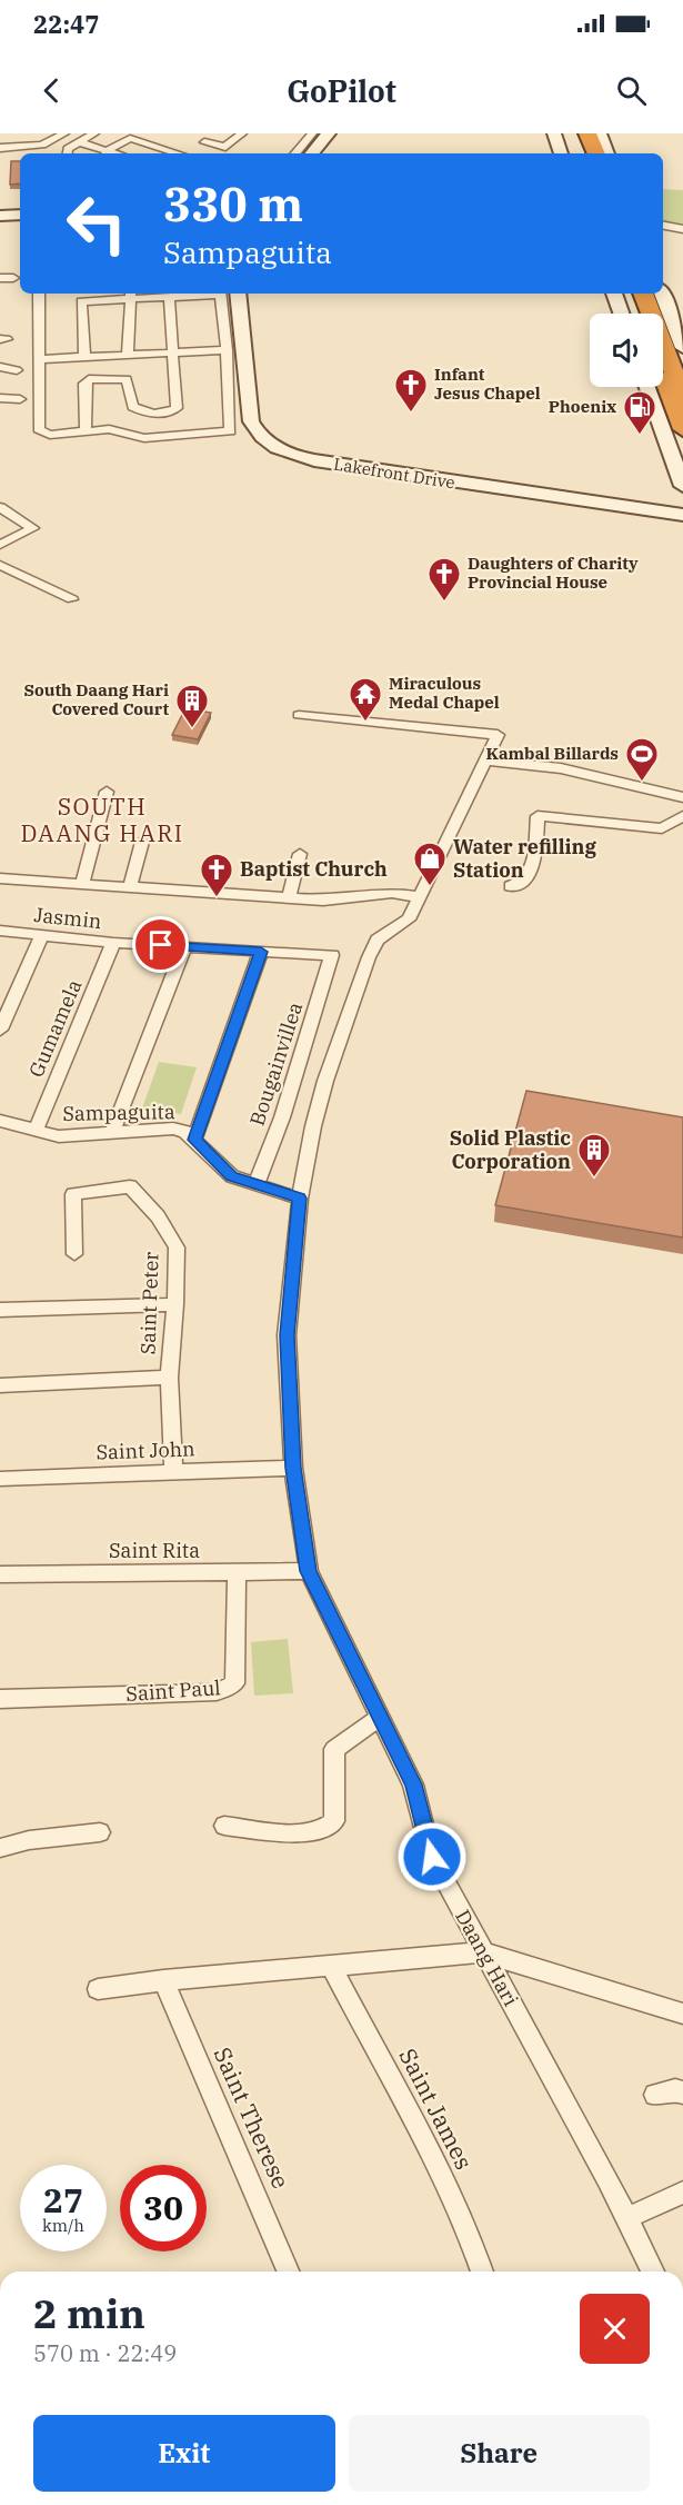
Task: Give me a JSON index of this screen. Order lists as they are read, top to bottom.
{
  "streets": {
    "street": [
      "Lakefront Drive",
      "Jasmin",
      "Gumamela",
      "Bougainvillea",
      "Sampaguita",
      "Saint Peter",
      "Saint John",
      "Saint Rita",
      "Saint Paul",
      "Daang Hari",
      "Saint James",
      "Saint Therese"
    ]
  },
  "crossings": [
    ["Jasmin", "Gumamela"],
    ["Jasmin", "Bougainvillea"],
    ["Gumamela", "Sampaguita"],
    ["Bougainvillea", "Sampaguita"],
    ["Sampaguita", "Daang Hari"],
    ["Saint Peter", "Saint John"],
    ["Saint John", "Daang Hari"],
    ["Saint Rita", "Saint Paul"],
    ["Saint Rita", "Daang Hari"]
  ],
  "districts": ["SOUTH DAANG HARI"],
  "places": {
    "church": ["Infant Jesus Chapel", "Daughters of Charity Provincial House", "Baptist Church"],
    "fuel station": ["Phoenix"],
    "temple": ["Miraculous Medal Chapel"],
    "building": ["South Daang Hari Covered Court", "Solid Plastic Corporation"],
    "sports": ["Kambal Billards"],
    "shop": ["Water refilling Station"]
  },
  "page": {
    "status": "22:47",
    "header": "GoPilot",
    "turn": ["330 m", "Sampaguita"],
    "speed": "27 km/h",
    "limit": "30",
    "heading": ["2 min", "570 m · 22:49"],
    "buttons": ["Exit", "Share"]
  }
}
